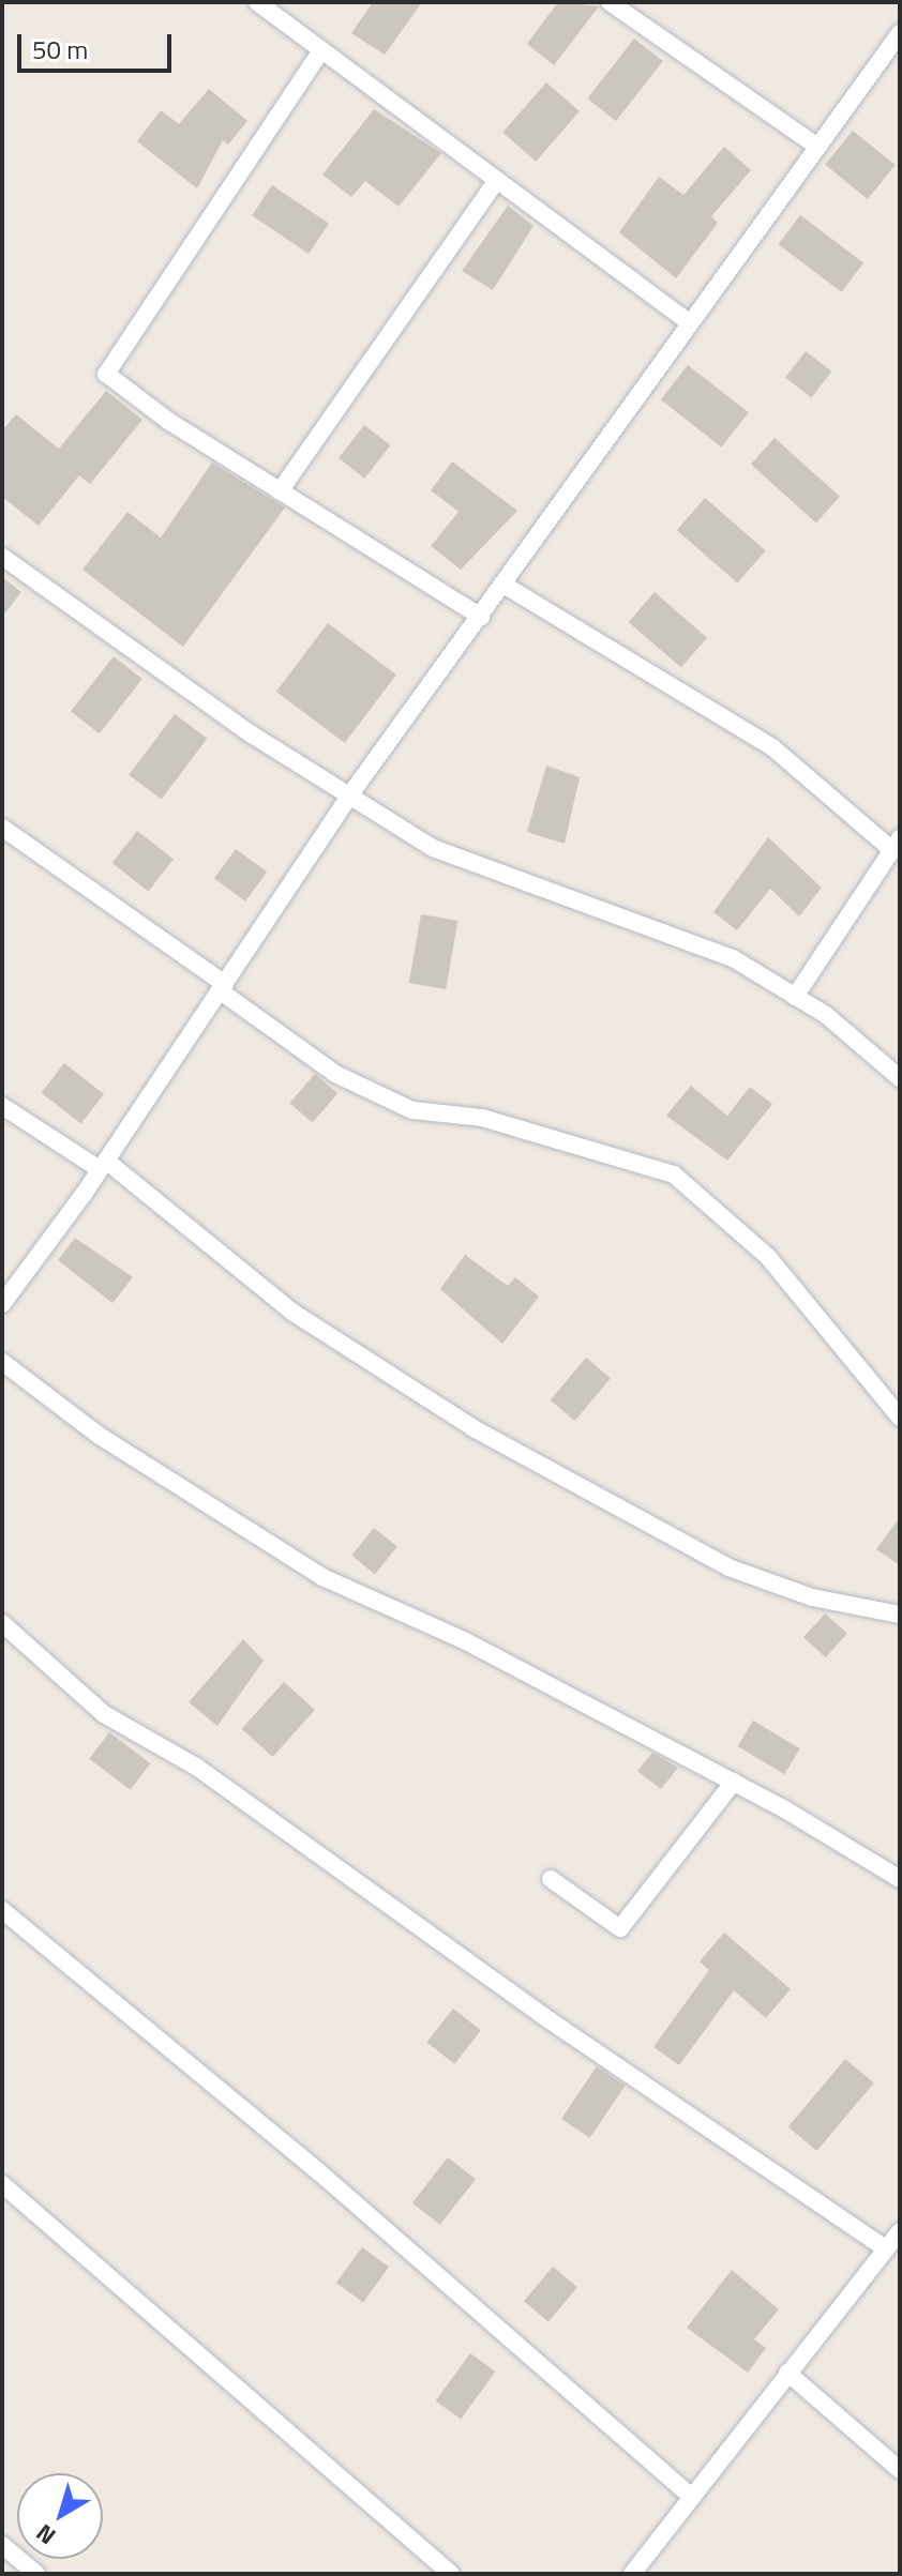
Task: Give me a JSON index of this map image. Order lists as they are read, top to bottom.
{
  "scale_bar": "50 m",
  "north": "bottom left"
}
